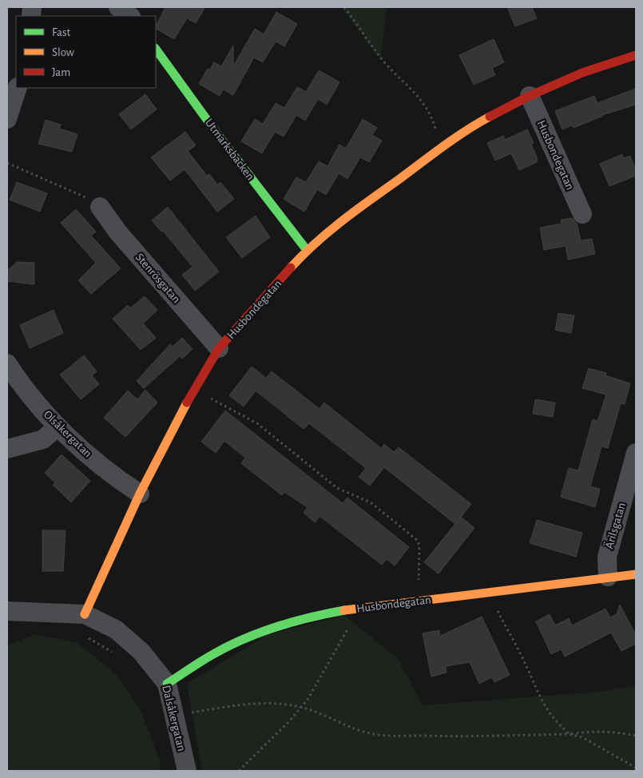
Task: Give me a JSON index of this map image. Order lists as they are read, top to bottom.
{
  "streets": {
    "street": [
      "Utmarksbacken",
      "Husbondegatan",
      "Stenrösgatan",
      "Olsåkergatan",
      "Ärilsgatan",
      "Dalsåkergatan"
    ]
  },
  "crossings": [
    ["Utmarksbacken", "Husbondegatan"],
    ["Husbondegatan", "Stenrösgatan"],
    ["Husbondegatan", "Olsåkergatan"],
    ["Husbondegatan", "Ärilsgatan"],
    ["Husbondegatan", "Dalsåkergatan"]
  ],
  "legend": ["Fast", "Slow", "Jam"]
}
